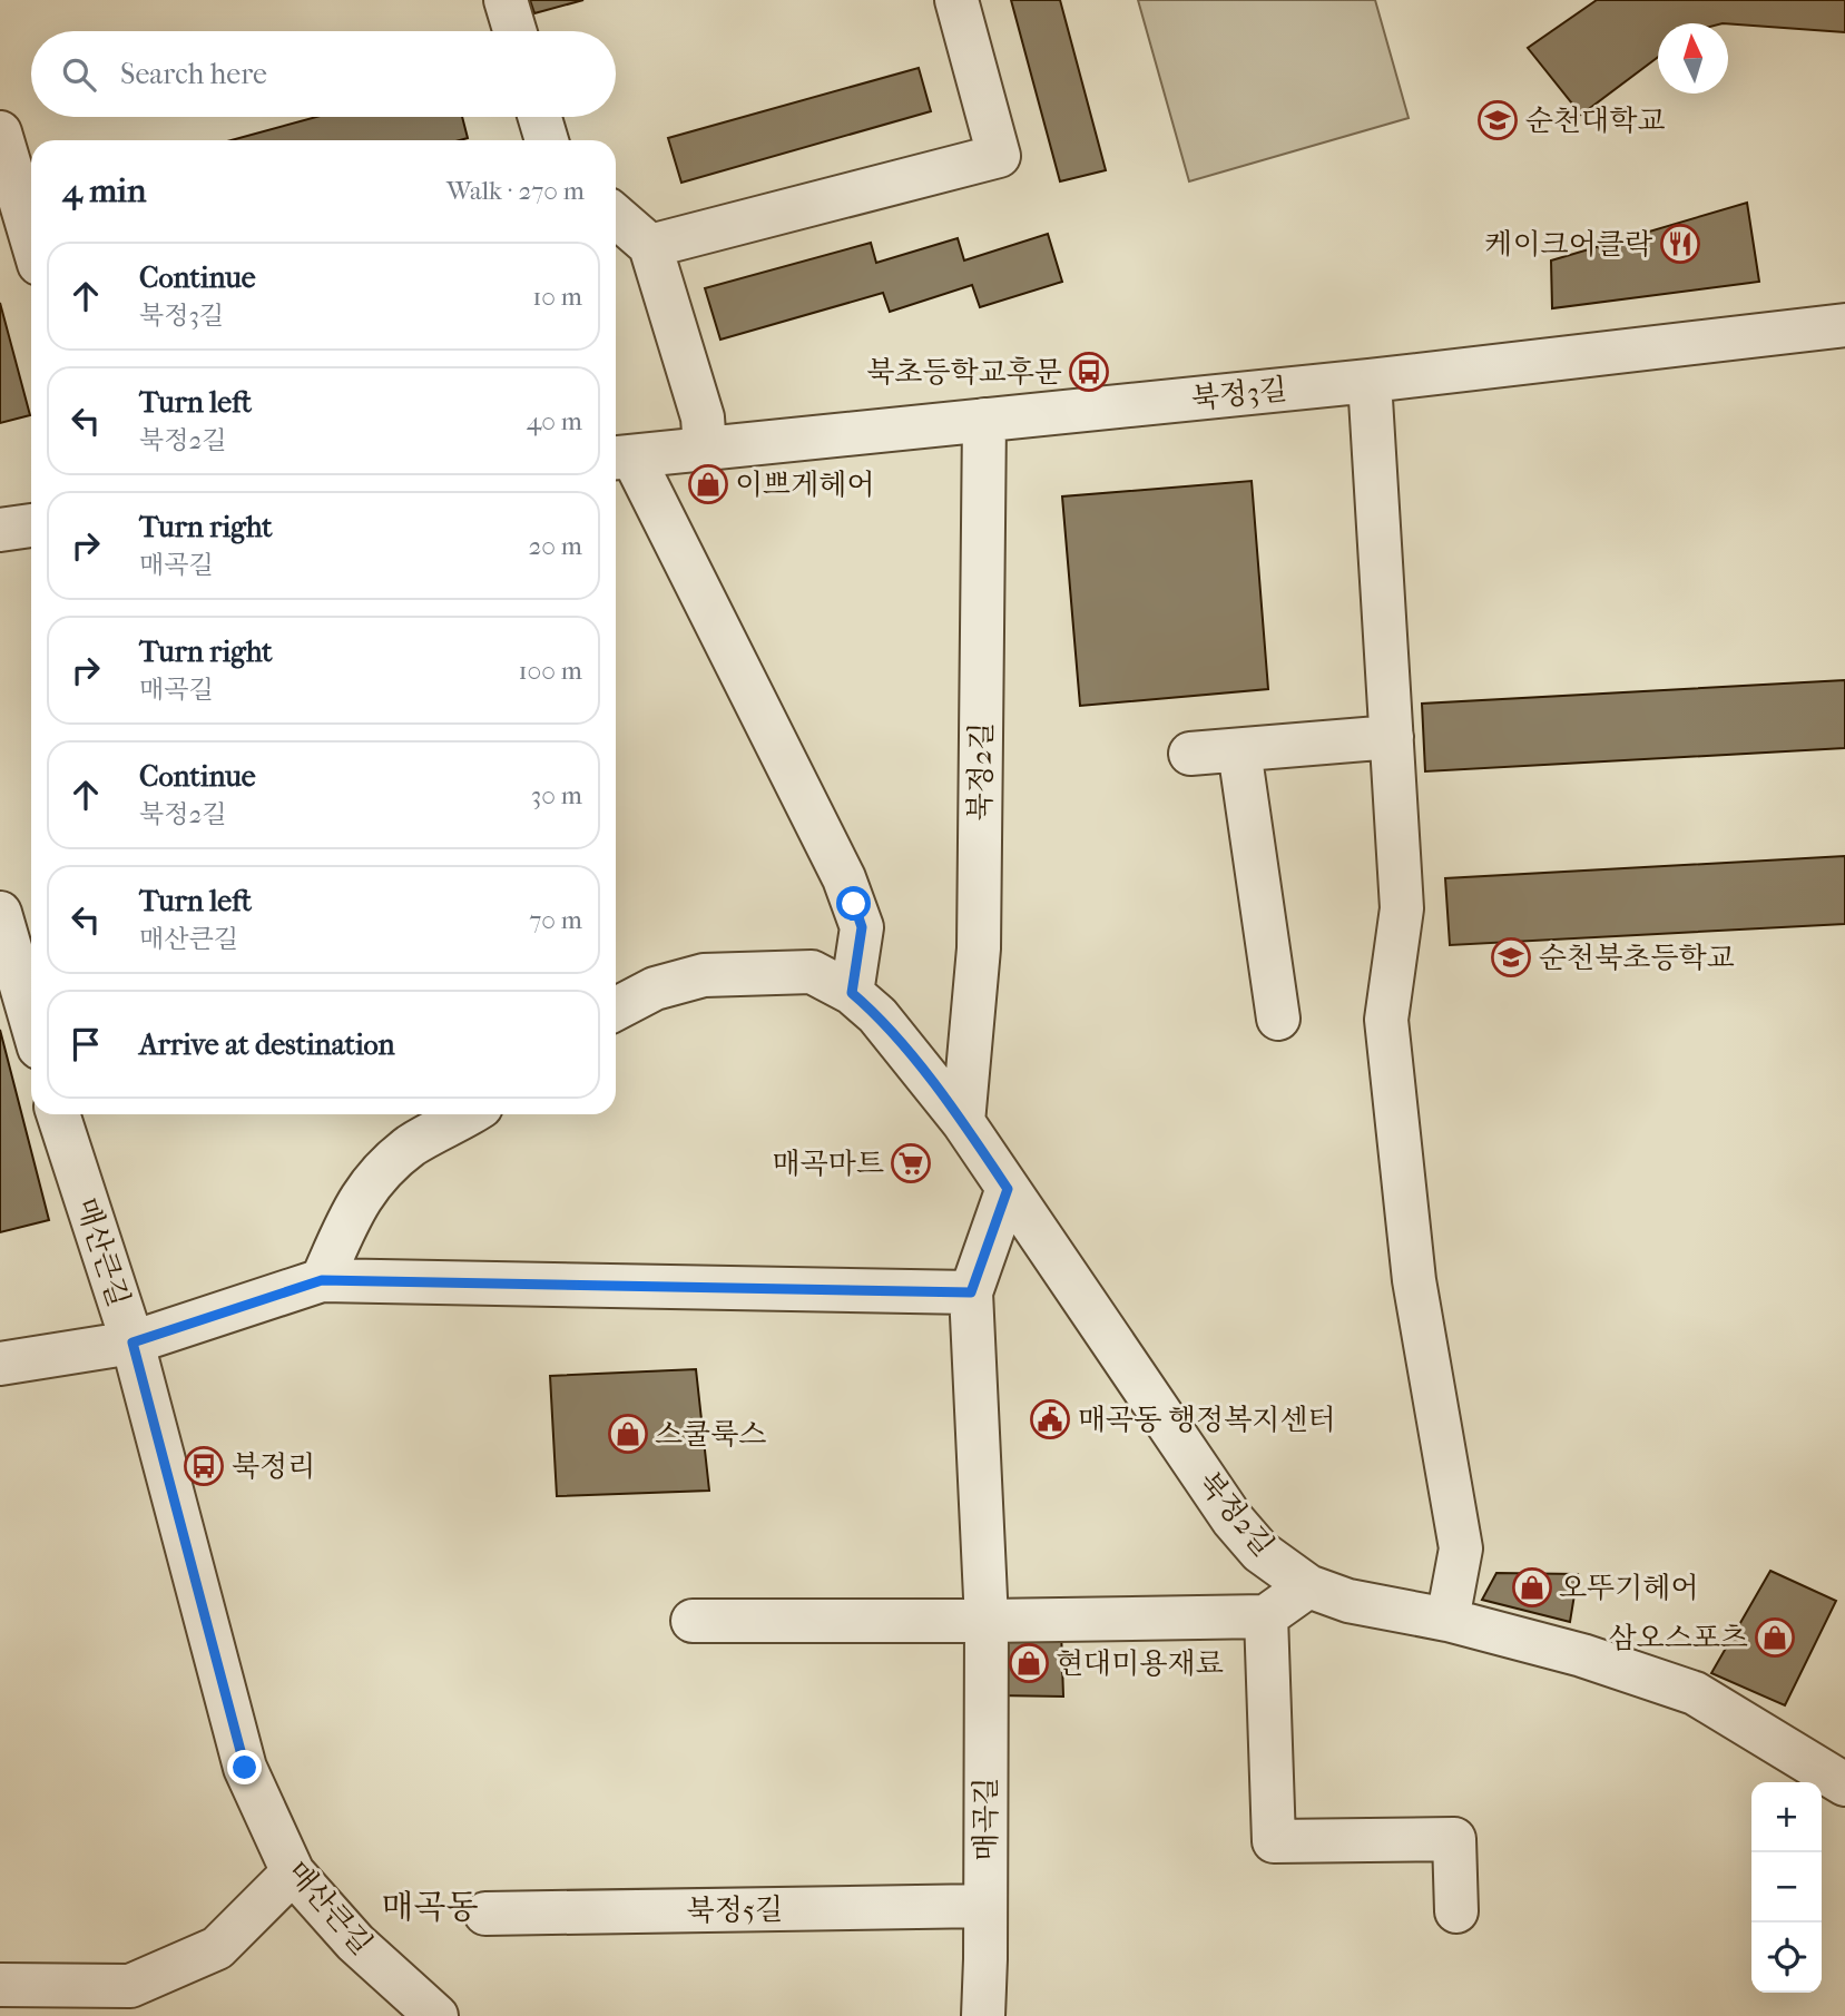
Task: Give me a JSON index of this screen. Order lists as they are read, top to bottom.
{
  "streets": {
    "street": [
      "북정3길",
      "북정2길",
      "매산큰길",
      "매곡길",
      "북정5길"
    ]
  },
  "crossings": [
    ["북정3길", "북정2길"],
    ["북정2길", "매곡길"],
    ["매곡길", "북정5길"]
  ],
  "districts": ["매곡동"],
  "places": {
    "school or university": ["순천대학교", "순천북초등학교"],
    "restaurant": ["케이크어클락"],
    "bus stop": ["북초등학교후문", "북정리"],
    "shop": [
      "이쁘게헤어",
      "스쿨룩스",
      "오뚜기헤어",
      "삼오스포츠",
      "현대미용재료"
    ],
    "supermarket": ["매곡마트"],
    "public building": ["매곡동 행정복지센터"]
  },
  "north": "top",
  "page": {
    "search": "Search here",
    "heading": ["4 min", "Walk · 270 m"],
    "list": [
      ["Continue", "북정3길", "10 m"],
      ["Turn left", "북정2길", "40 m"],
      ["Turn right", "매곡길", "20 m"],
      ["Turn right", "매곡길", "100 m"],
      ["Continue", "북정2길", "30 m"],
      ["Turn left", "매산큰길", "70 m"],
      "Arrive at destination"
    ],
    "map_buttons": ["+", "−"]
  }
}
